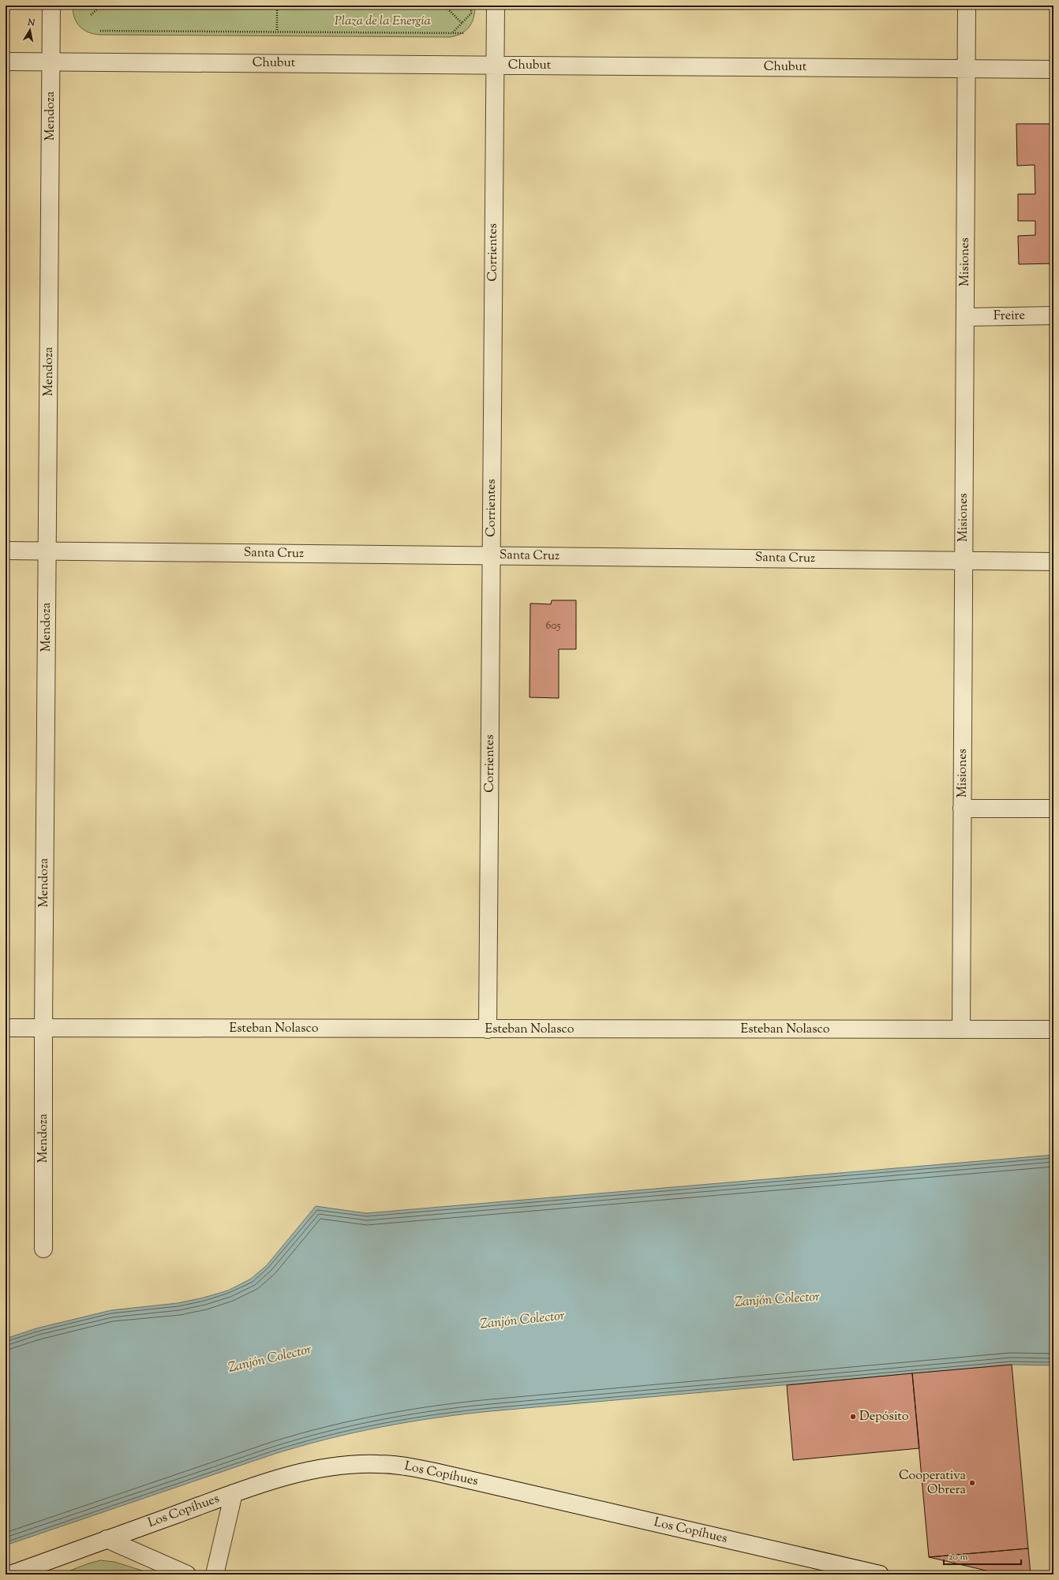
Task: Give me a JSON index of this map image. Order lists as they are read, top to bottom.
{
  "streets": {
    "street": [
      "Chubut",
      "Mendoza",
      "Corrientes",
      "Misiones",
      "Freire",
      "Santa Cruz",
      "Esteban Nolasco",
      "Los Copíhues"
    ]
  },
  "crossings": [
    ["Chubut", "Mendoza"],
    ["Chubut", "Corrientes"],
    ["Chubut", "Misiones"],
    ["Mendoza", "Santa Cruz"],
    ["Mendoza", "Esteban Nolasco"],
    ["Corrientes", "Santa Cruz"],
    ["Corrientes", "Esteban Nolasco"],
    ["Misiones", "Freire"],
    ["Misiones", "Santa Cruz"],
    ["Misiones", "Esteban Nolasco"]
  ],
  "water": ["Zanjón Colector"],
  "parks": ["Plaza de la Energía"],
  "places": ["Depósito", "Cooperativa Obrera"],
  "house_numbers": ["605"],
  "scale_bar": "20 m",
  "north": "top"
}
